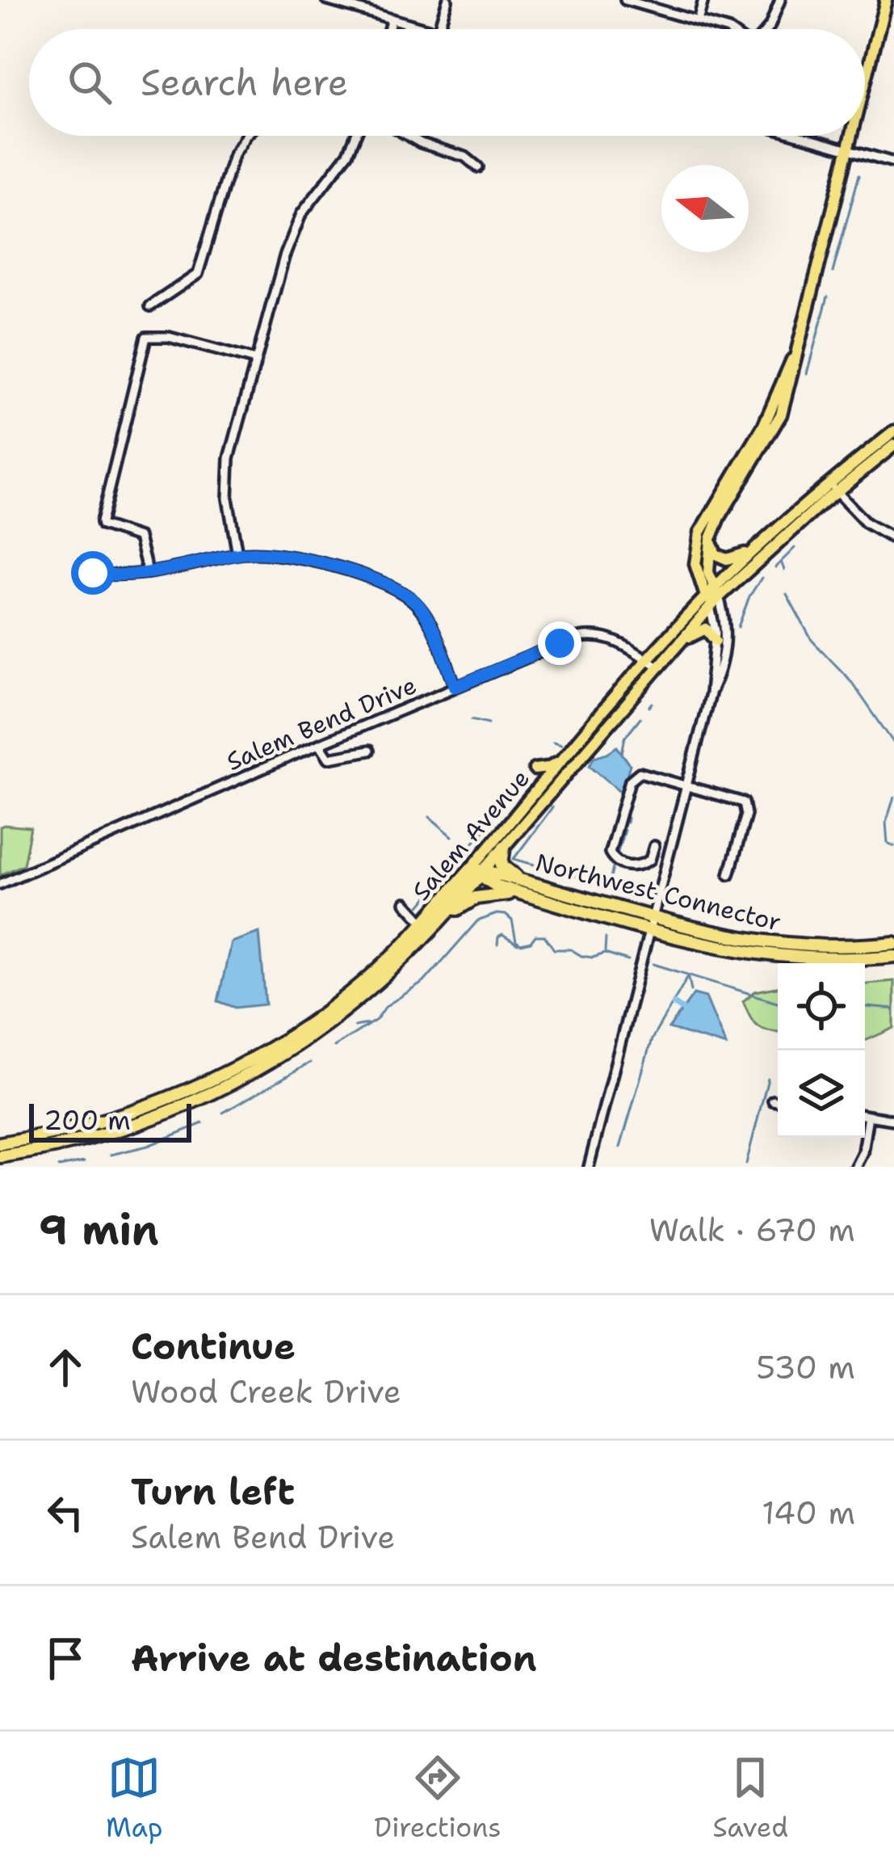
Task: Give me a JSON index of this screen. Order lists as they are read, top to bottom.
{
  "streets": {
    "highway": ["Salem Avenue", "Northwest Connector"],
    "street": ["Salem Bend Drive"]
  },
  "crossings": [
    ["Salem Bend Drive", "Salem Avenue"],
    ["Salem Avenue", "Northwest Connector"]
  ],
  "scale_bar": "200 m",
  "north": "left",
  "page": {
    "search": "Search here",
    "scale": "200 m",
    "heading": ["9 min", "Walk · 670 m"],
    "list": [
      ["Continue", "Wood Creek Drive", "530 m"],
      ["Turn left", "Salem Bend Drive", "140 m"],
      "Arrive at destination"
    ],
    "nav": ["Map", "Directions", "Saved"]
  }
}
